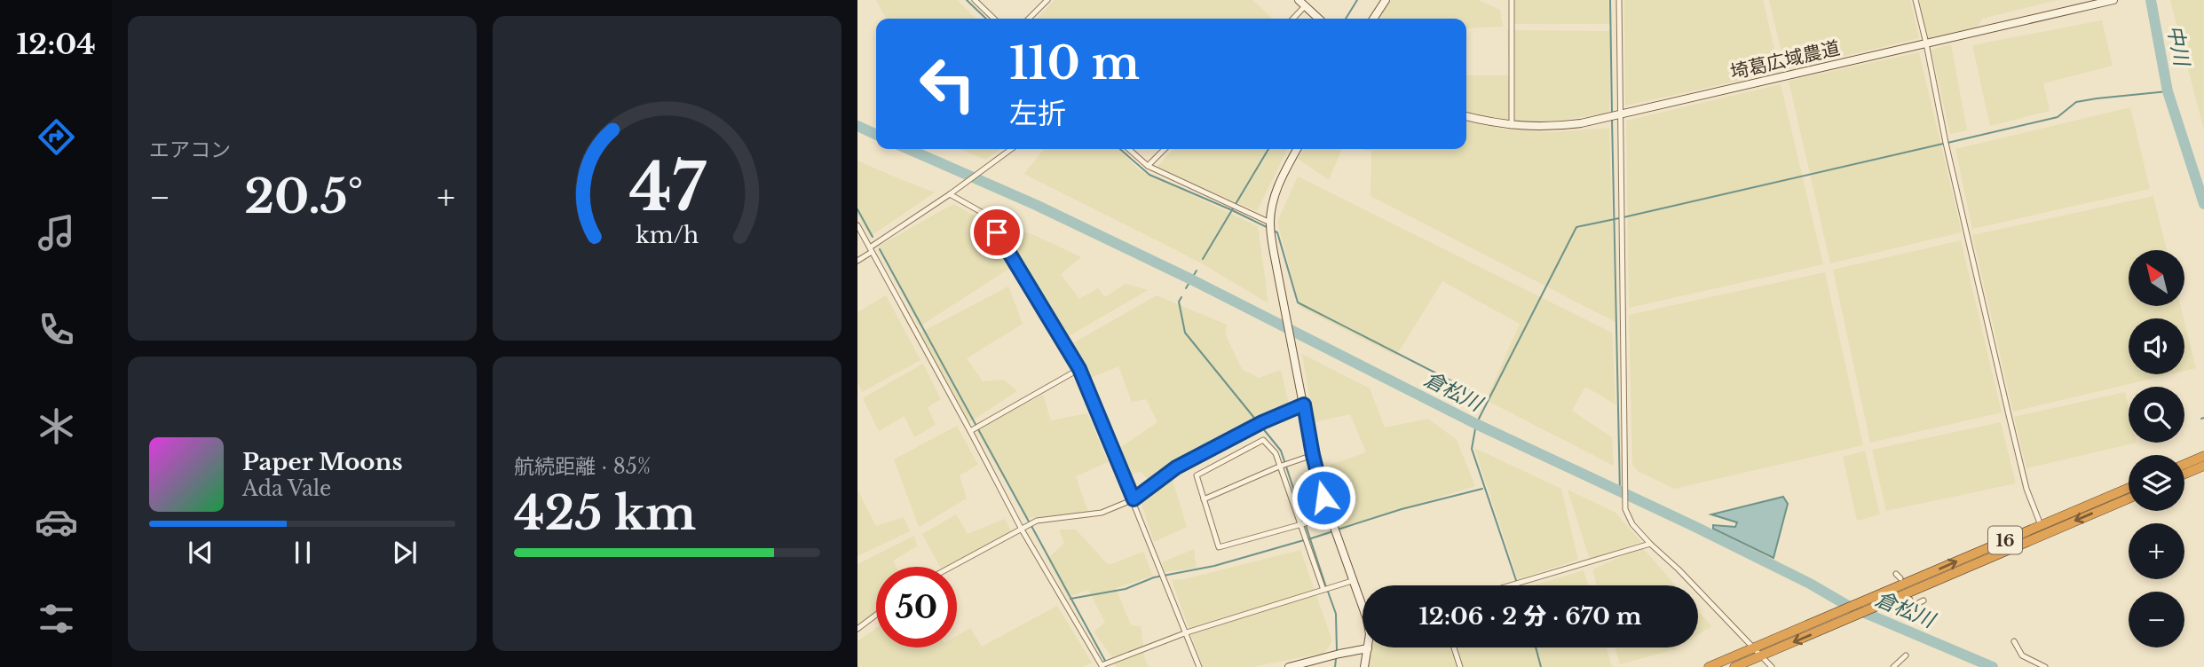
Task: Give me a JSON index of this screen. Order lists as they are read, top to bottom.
{
  "streets": {
    "highway": ["16"],
    "street": ["埼葛広域農道"]
  },
  "water": ["中川", "倉松川"],
  "north": "top left",
  "page": {
    "tabs": "12:04",
    "tile": [
      "エアコン",
      ["航続距離 · 85%", "425 km"]
    ],
    "turn": ["110 m", "左折"],
    "heat": ["−", "20.5°", "+"],
    "map_buttons": ["+", "−"],
    "song": ["Paper Moons", "Ada Vale"],
    "limit": "50",
    "trip": "12:06 · 2 分 · 670 m",
    "gauge": ["47", "km/h"]
  }
}
